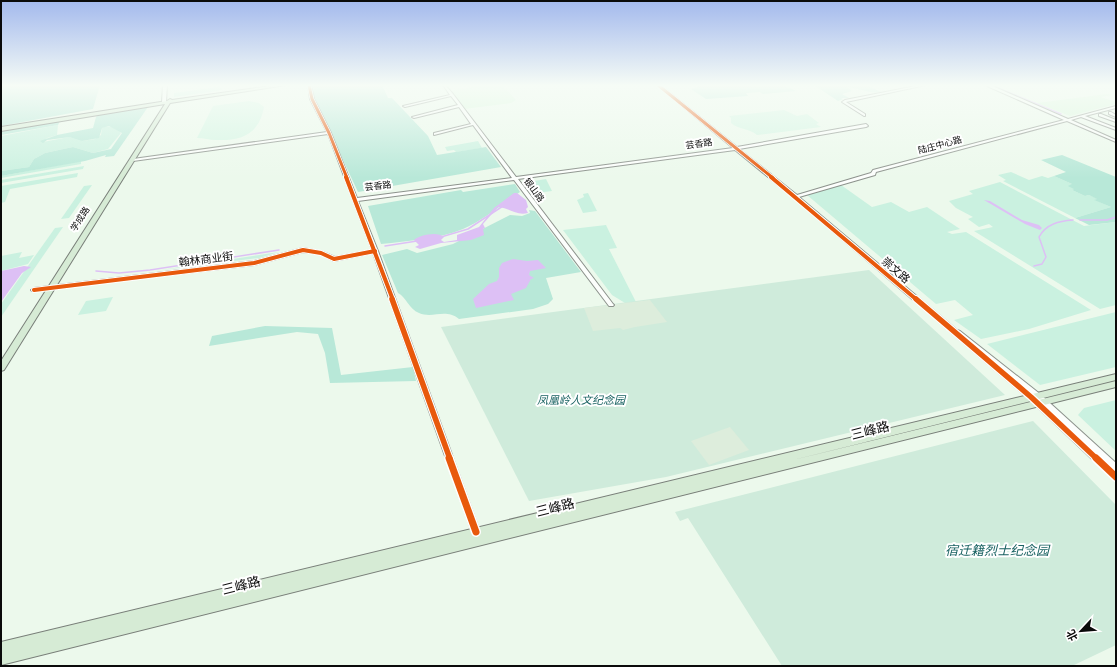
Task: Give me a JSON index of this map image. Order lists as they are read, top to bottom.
{
  "streets": {
    "main road": ["学成路", "三峰路"],
    "street": [
      "芸香路",
      "陆庄中心路",
      "银山路",
      "翰林商业街",
      "崇文路"
    ]
  },
  "crossings": [
    ["芸香路", "银山路"],
    ["芸香路", "崇文路"],
    ["陆庄中心路", "崇文路"],
    ["学成路", "翰林商业街"],
    ["崇文路", "三峰路"]
  ],
  "parks": ["凤凰岭人文纪念园", "宿迁籍烈士纪念园"],
  "north": "bottom left"
}
